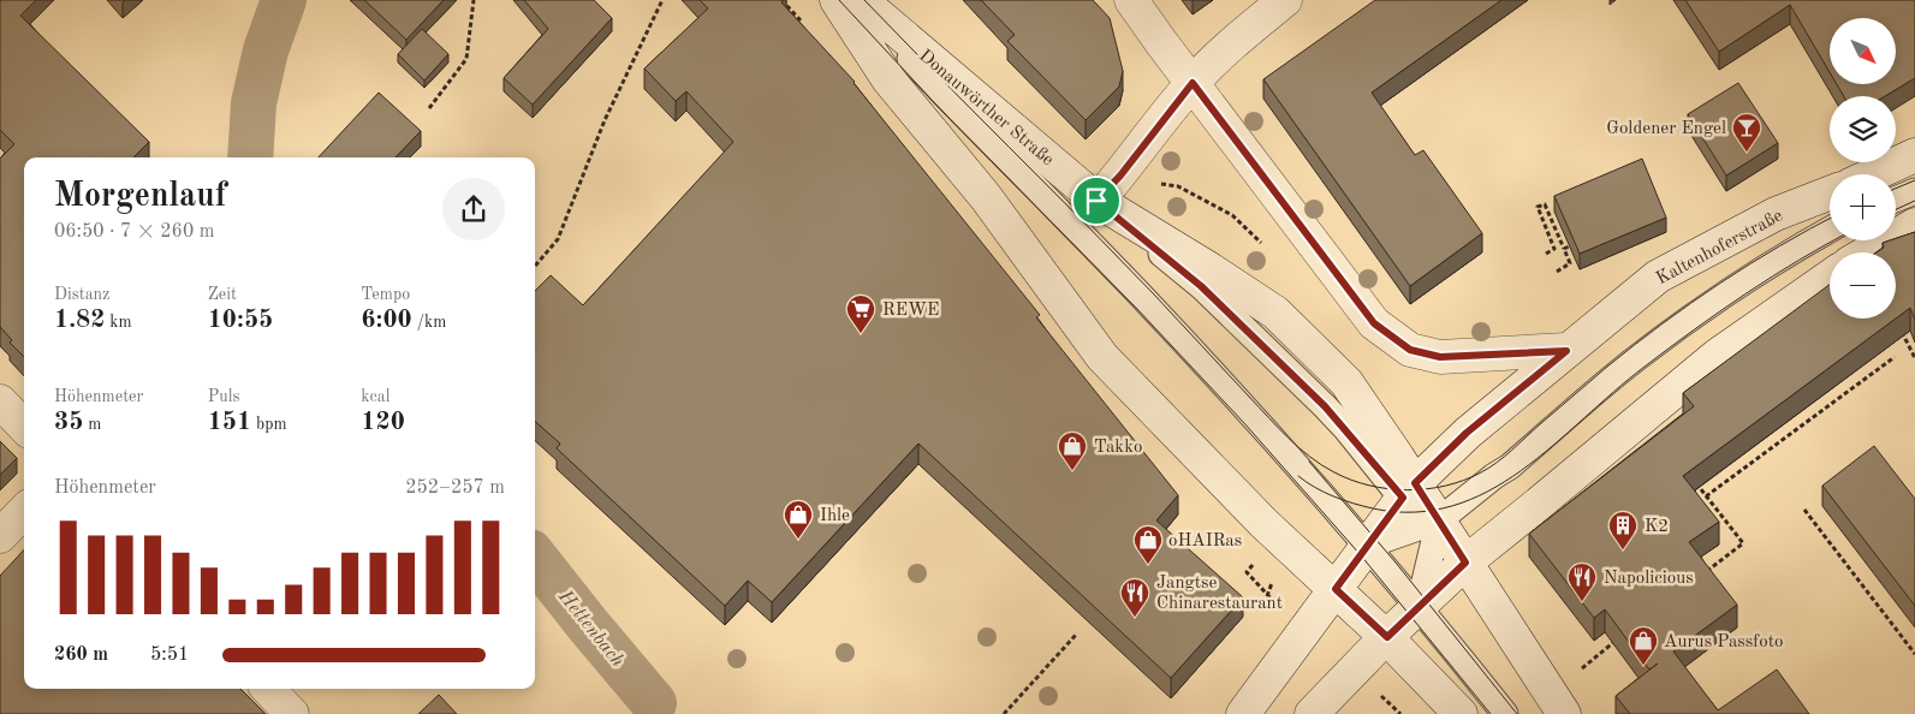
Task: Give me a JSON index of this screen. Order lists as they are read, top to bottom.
{
  "streets": {
    "main road": ["Donauwörther Straße", "Kaltenhoferstraße"]
  },
  "crossings": [
    ["Donauwörther Straße", "Kaltenhoferstraße"]
  ],
  "water": ["Hettenbach"],
  "places": {
    "bar": ["Goldener Engel"],
    "supermarket": ["REWE"],
    "shop": [
      "Takko",
      "Ihle",
      "oHAIRas",
      "Aurus Passfoto"
    ],
    "building": ["K2"],
    "restaurant": ["Napolicious", "Jangtse Chinarestaurant"]
  },
  "north": "bottom right",
  "page": {
    "map_buttons": ["+", "−"],
    "heading": ["Morgenlauf", "06:50 · 7 × 260 m"],
    "stats": [
      ["Distanz", "1.82 km"],
      ["Zeit", "10:55"],
      ["Tempo", "6:00 /km"],
      ["Höhenmeter", "35 m"],
      ["Puls", "151 bpm"],
      ["kcal", "120"]
    ],
    "chart": ["Höhenmeter", "252–257 m"],
    "list": [
      {
        "name": "260 m",
        "note": "5:51"
      }
    ]
  }
}
